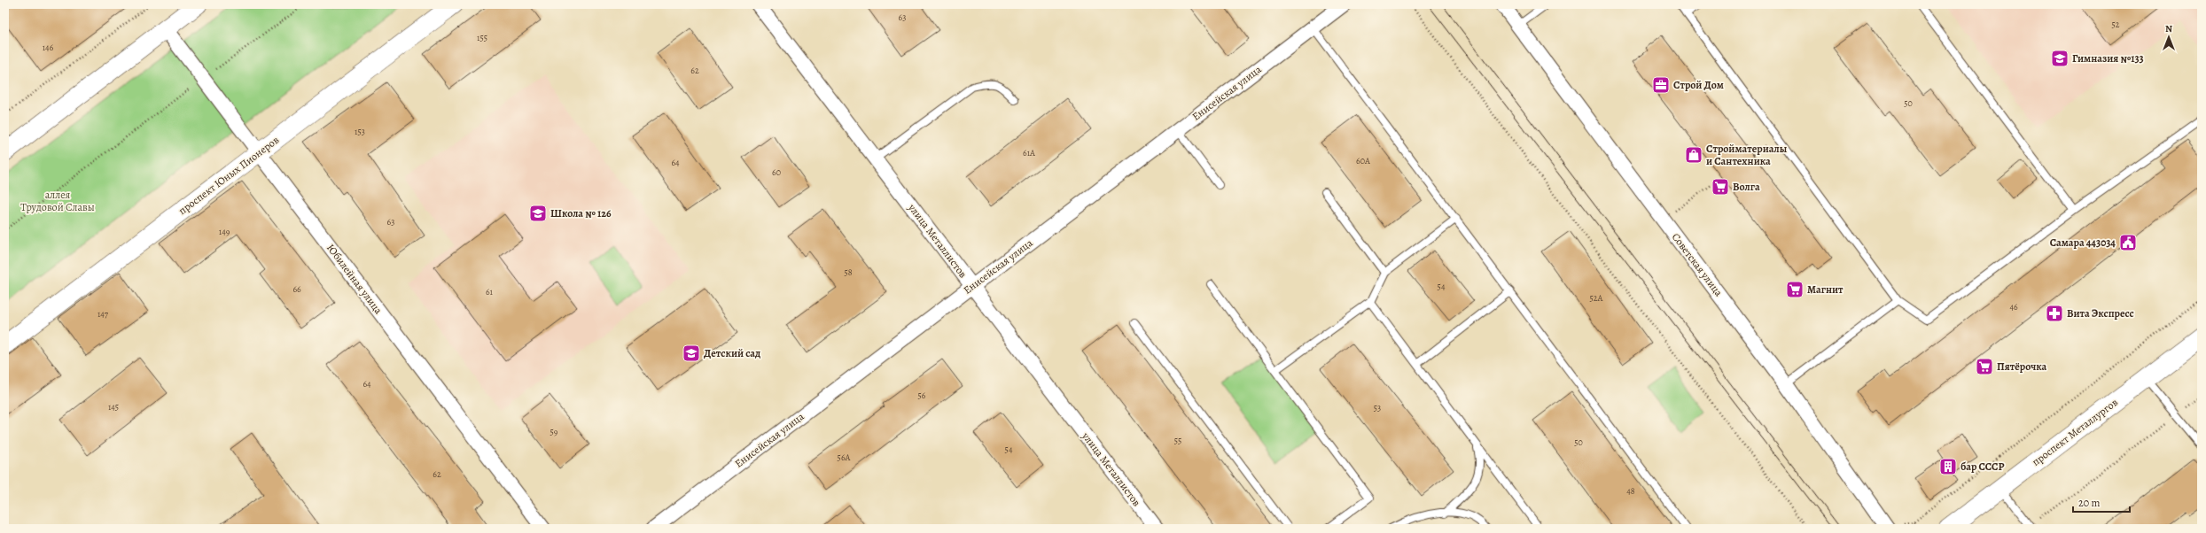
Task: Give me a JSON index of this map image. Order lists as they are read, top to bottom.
{
  "streets": {
    "street": [
      "Енисейская улица",
      "проспект Юных Пионеров",
      "улица Металлистов",
      "Советская улица",
      "Юбилейная улица",
      "проспект Металлургов"
    ]
  },
  "crossings": [
    ["Енисейская улица", "улица Металлистов"],
    ["проспект Юных Пионеров", "Юбилейная улица"]
  ],
  "parks": ["аллея Трудовой Славы"],
  "places": {
    "school or university": ["Гимназия №133", "Школа № 126", "Детский сад"],
    "office": ["Строй Дом"],
    "shop": ["Стройматериалы и Сантехника"],
    "supermarket": ["Волга", "Магнит", "Пятёрочка"],
    "public building": ["Самара 443034"],
    "pharmacy": ["Вита Экспресс"],
    "building": ["бар СССР"]
  },
  "house_numbers": [
    "63",
    "52",
    "155",
    "146",
    "62",
    "50",
    "153",
    "61А",
    "60А",
    "64",
    "60",
    "63",
    "149",
    "58",
    "54",
    "66",
    "61",
    "52А",
    "46",
    "147",
    "64",
    "56",
    "145",
    "53",
    "59",
    "55",
    "50",
    "54",
    "56А",
    "62",
    "48"
  ],
  "scale_bar": "20 m",
  "north": "top"
}
